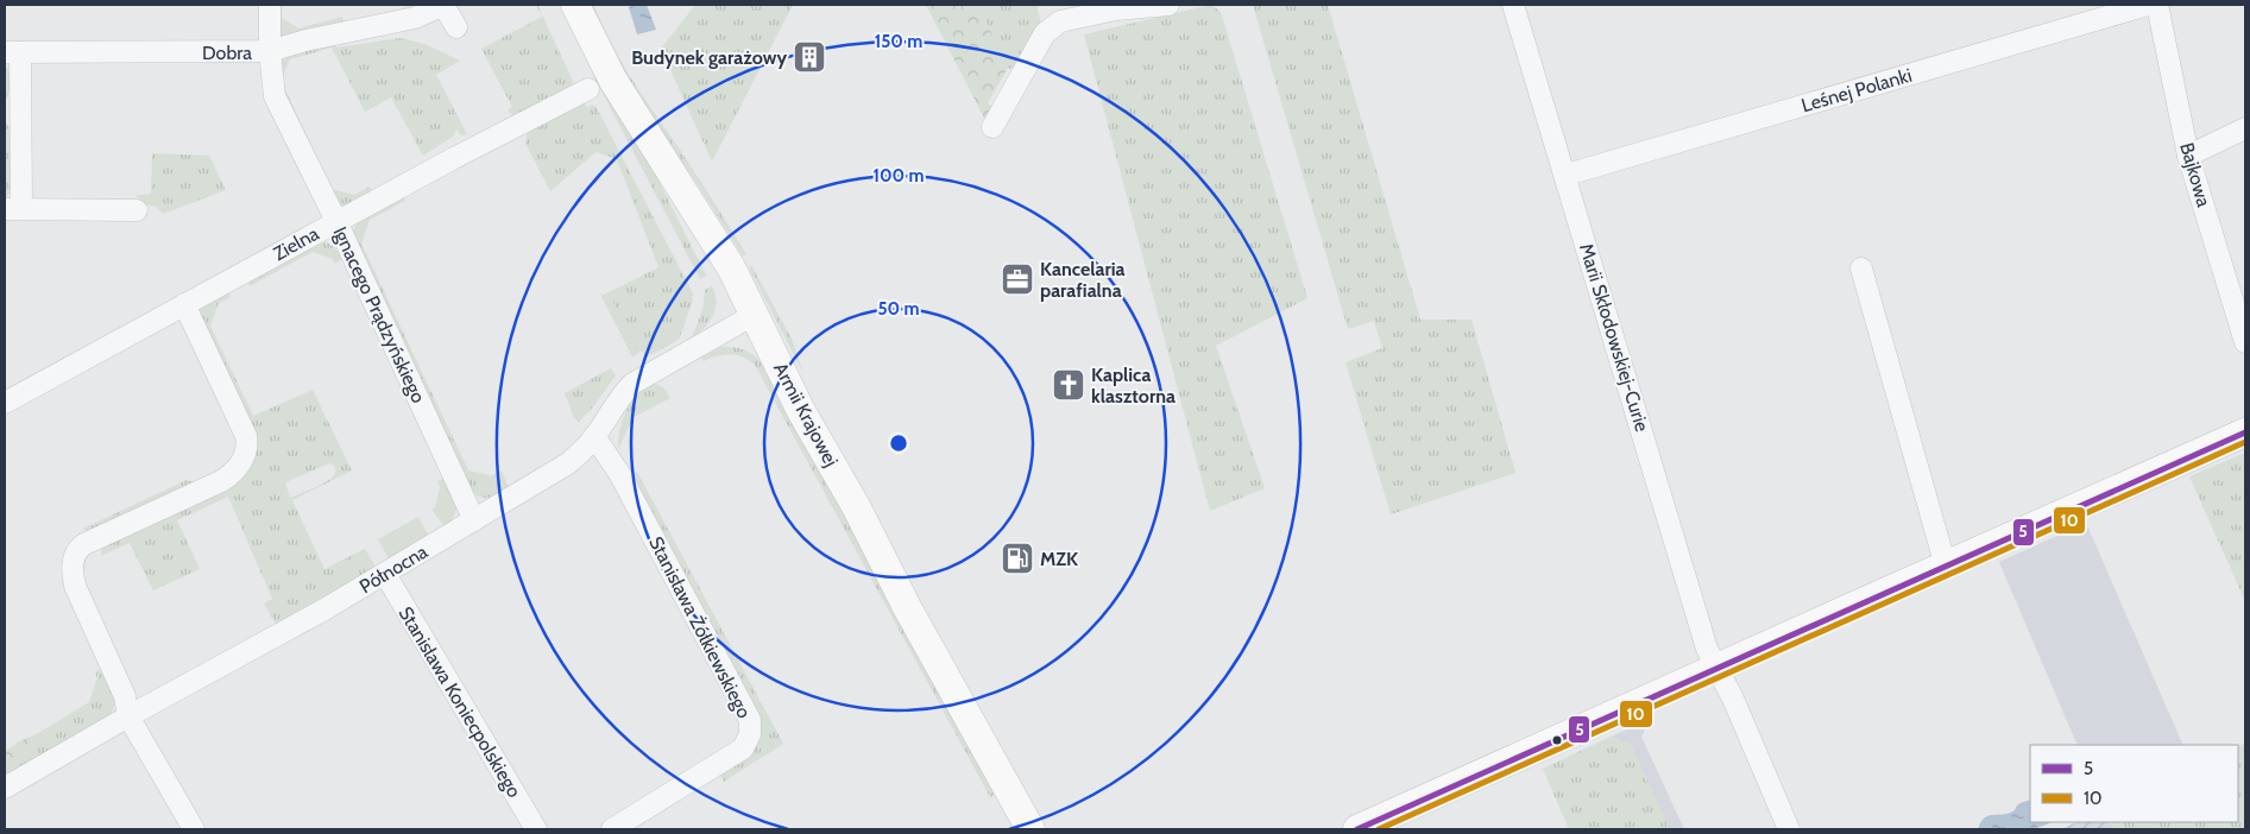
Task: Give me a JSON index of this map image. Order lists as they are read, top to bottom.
{
  "streets": {
    "street": [
      "Dobra",
      "Leśnej Polanki",
      "Bajkowa",
      "Zielna",
      "Ignacego Prądzyńskiego",
      "Marii Skłodowskiej-Curie",
      "Armii Krajowej",
      "Północna",
      "Stanisława Żółkiewskiego",
      "Stanisława Koniecpolskiego"
    ]
  },
  "crossings": [
    ["Dobra", "Ignacego Prądzyńskiego"],
    ["Leśnej Polanki", "Marii Skłodowskiej-Curie"],
    ["Zielna", "Ignacego Prądzyńskiego"],
    ["Ignacego Prądzyńskiego", "Północna"],
    ["Armii Krajowej", "Północna"],
    ["Północna", "Stanisława Żółkiewskiego"],
    ["Północna", "Stanisława Koniecpolskiego"]
  ],
  "places": {
    "building": ["Budynek garażowy"],
    "office": ["Kancelaria parafialna"],
    "church": ["Kaplica klasztorna"],
    "fuel station": ["MZK"]
  },
  "lines": ["transit line 5", "transit line 10"],
  "legend": ["5", "10"],
  "rings": ["150 m", "100 m", "50 m"]
}
